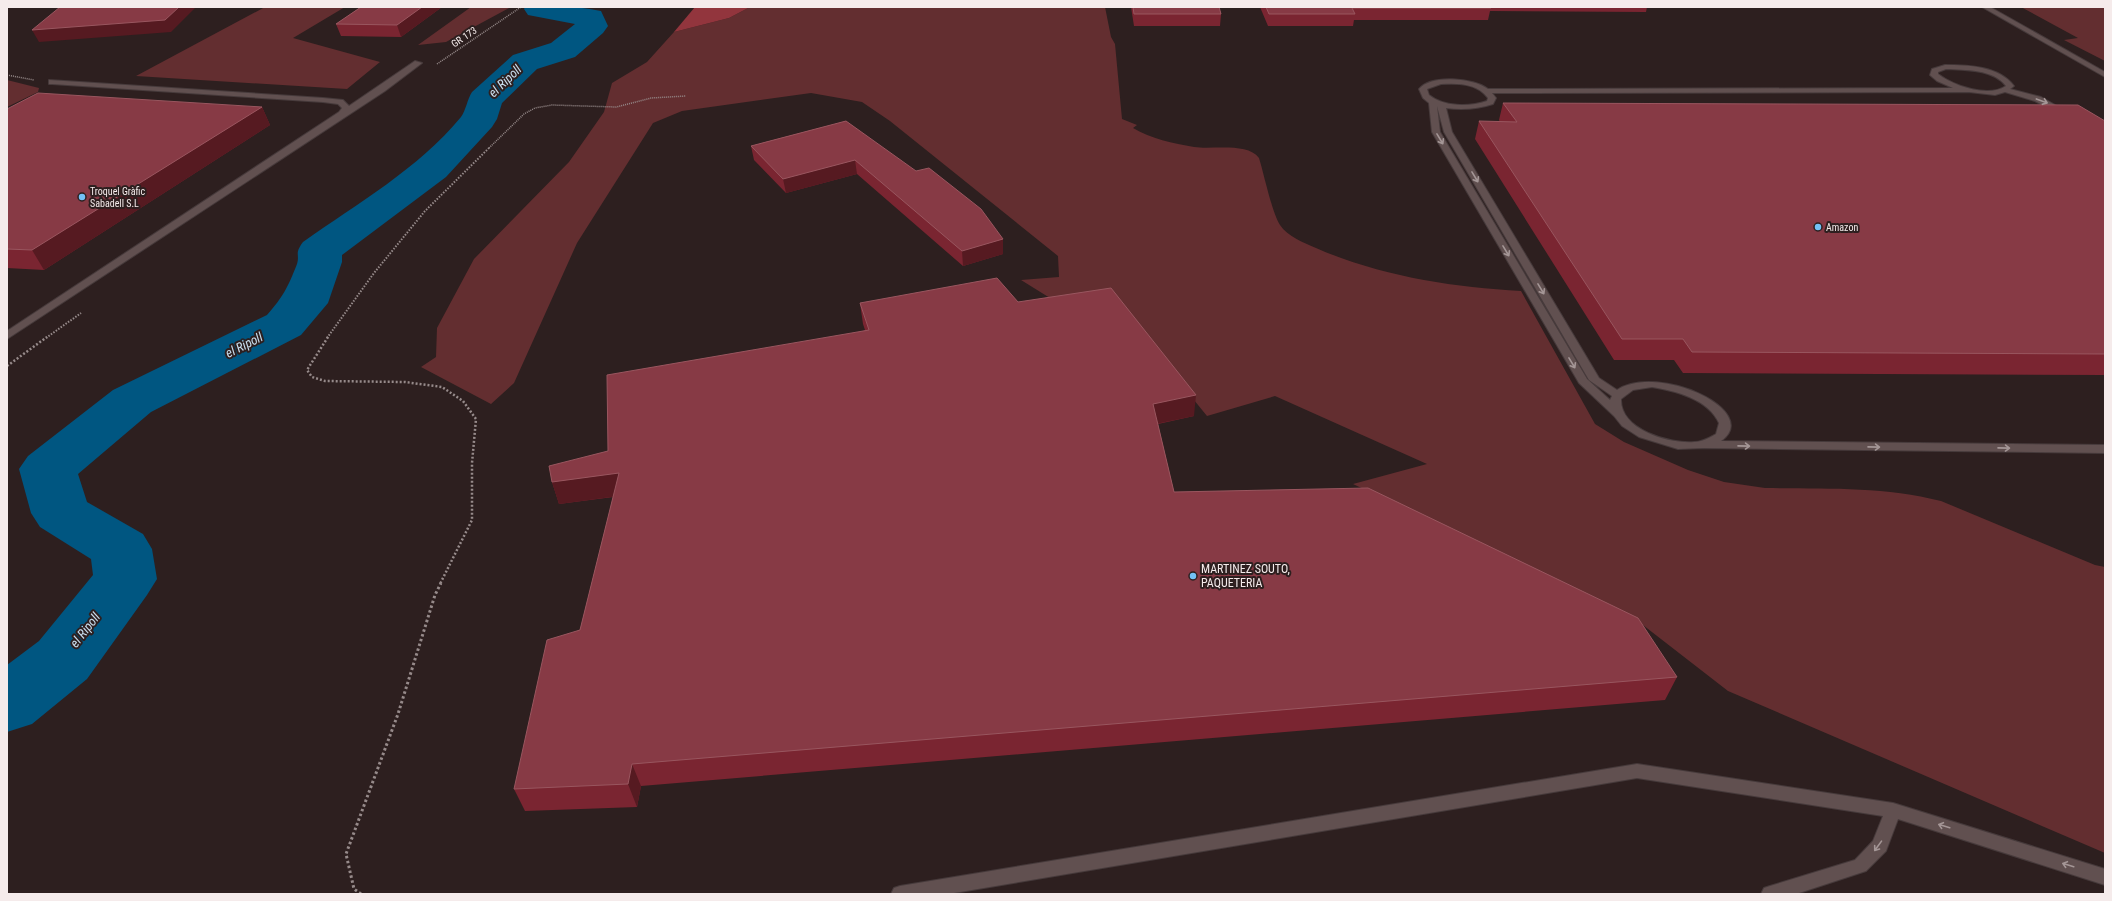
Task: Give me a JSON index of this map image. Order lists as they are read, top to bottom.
{
  "streets": {
    "path": ["GR 173"]
  },
  "water": ["el Ripoll"],
  "places": ["Troquel Gràfic Sabadell S.L", "Amazon", "MARTINEZ SOUTO, PAQUETERIA"]
}
